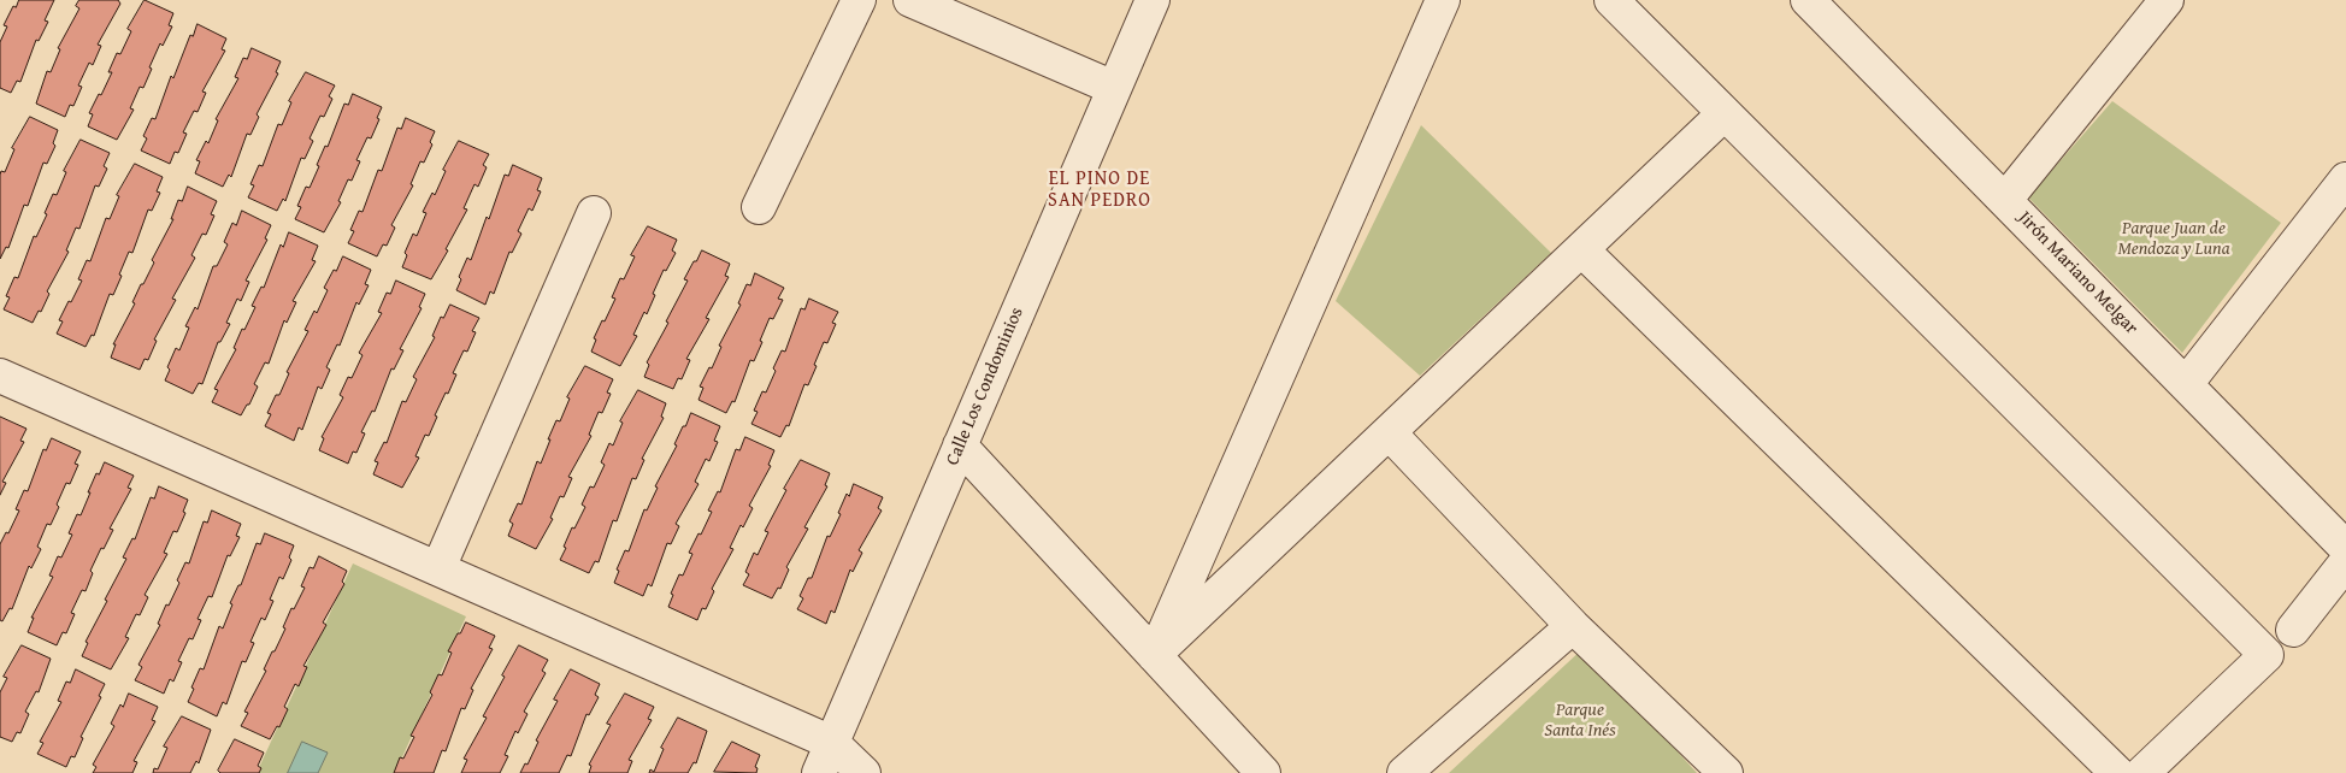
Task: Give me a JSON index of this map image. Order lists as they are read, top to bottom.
{
  "streets": {
    "street": ["Jirón Mariano Melgar", "Calle Los Condominios"]
  },
  "districts": ["EL PINO DE SAN PEDRO"],
  "parks": ["Parque Juan de Mendoza y Luna", "Parque Santa Inés"]
}
